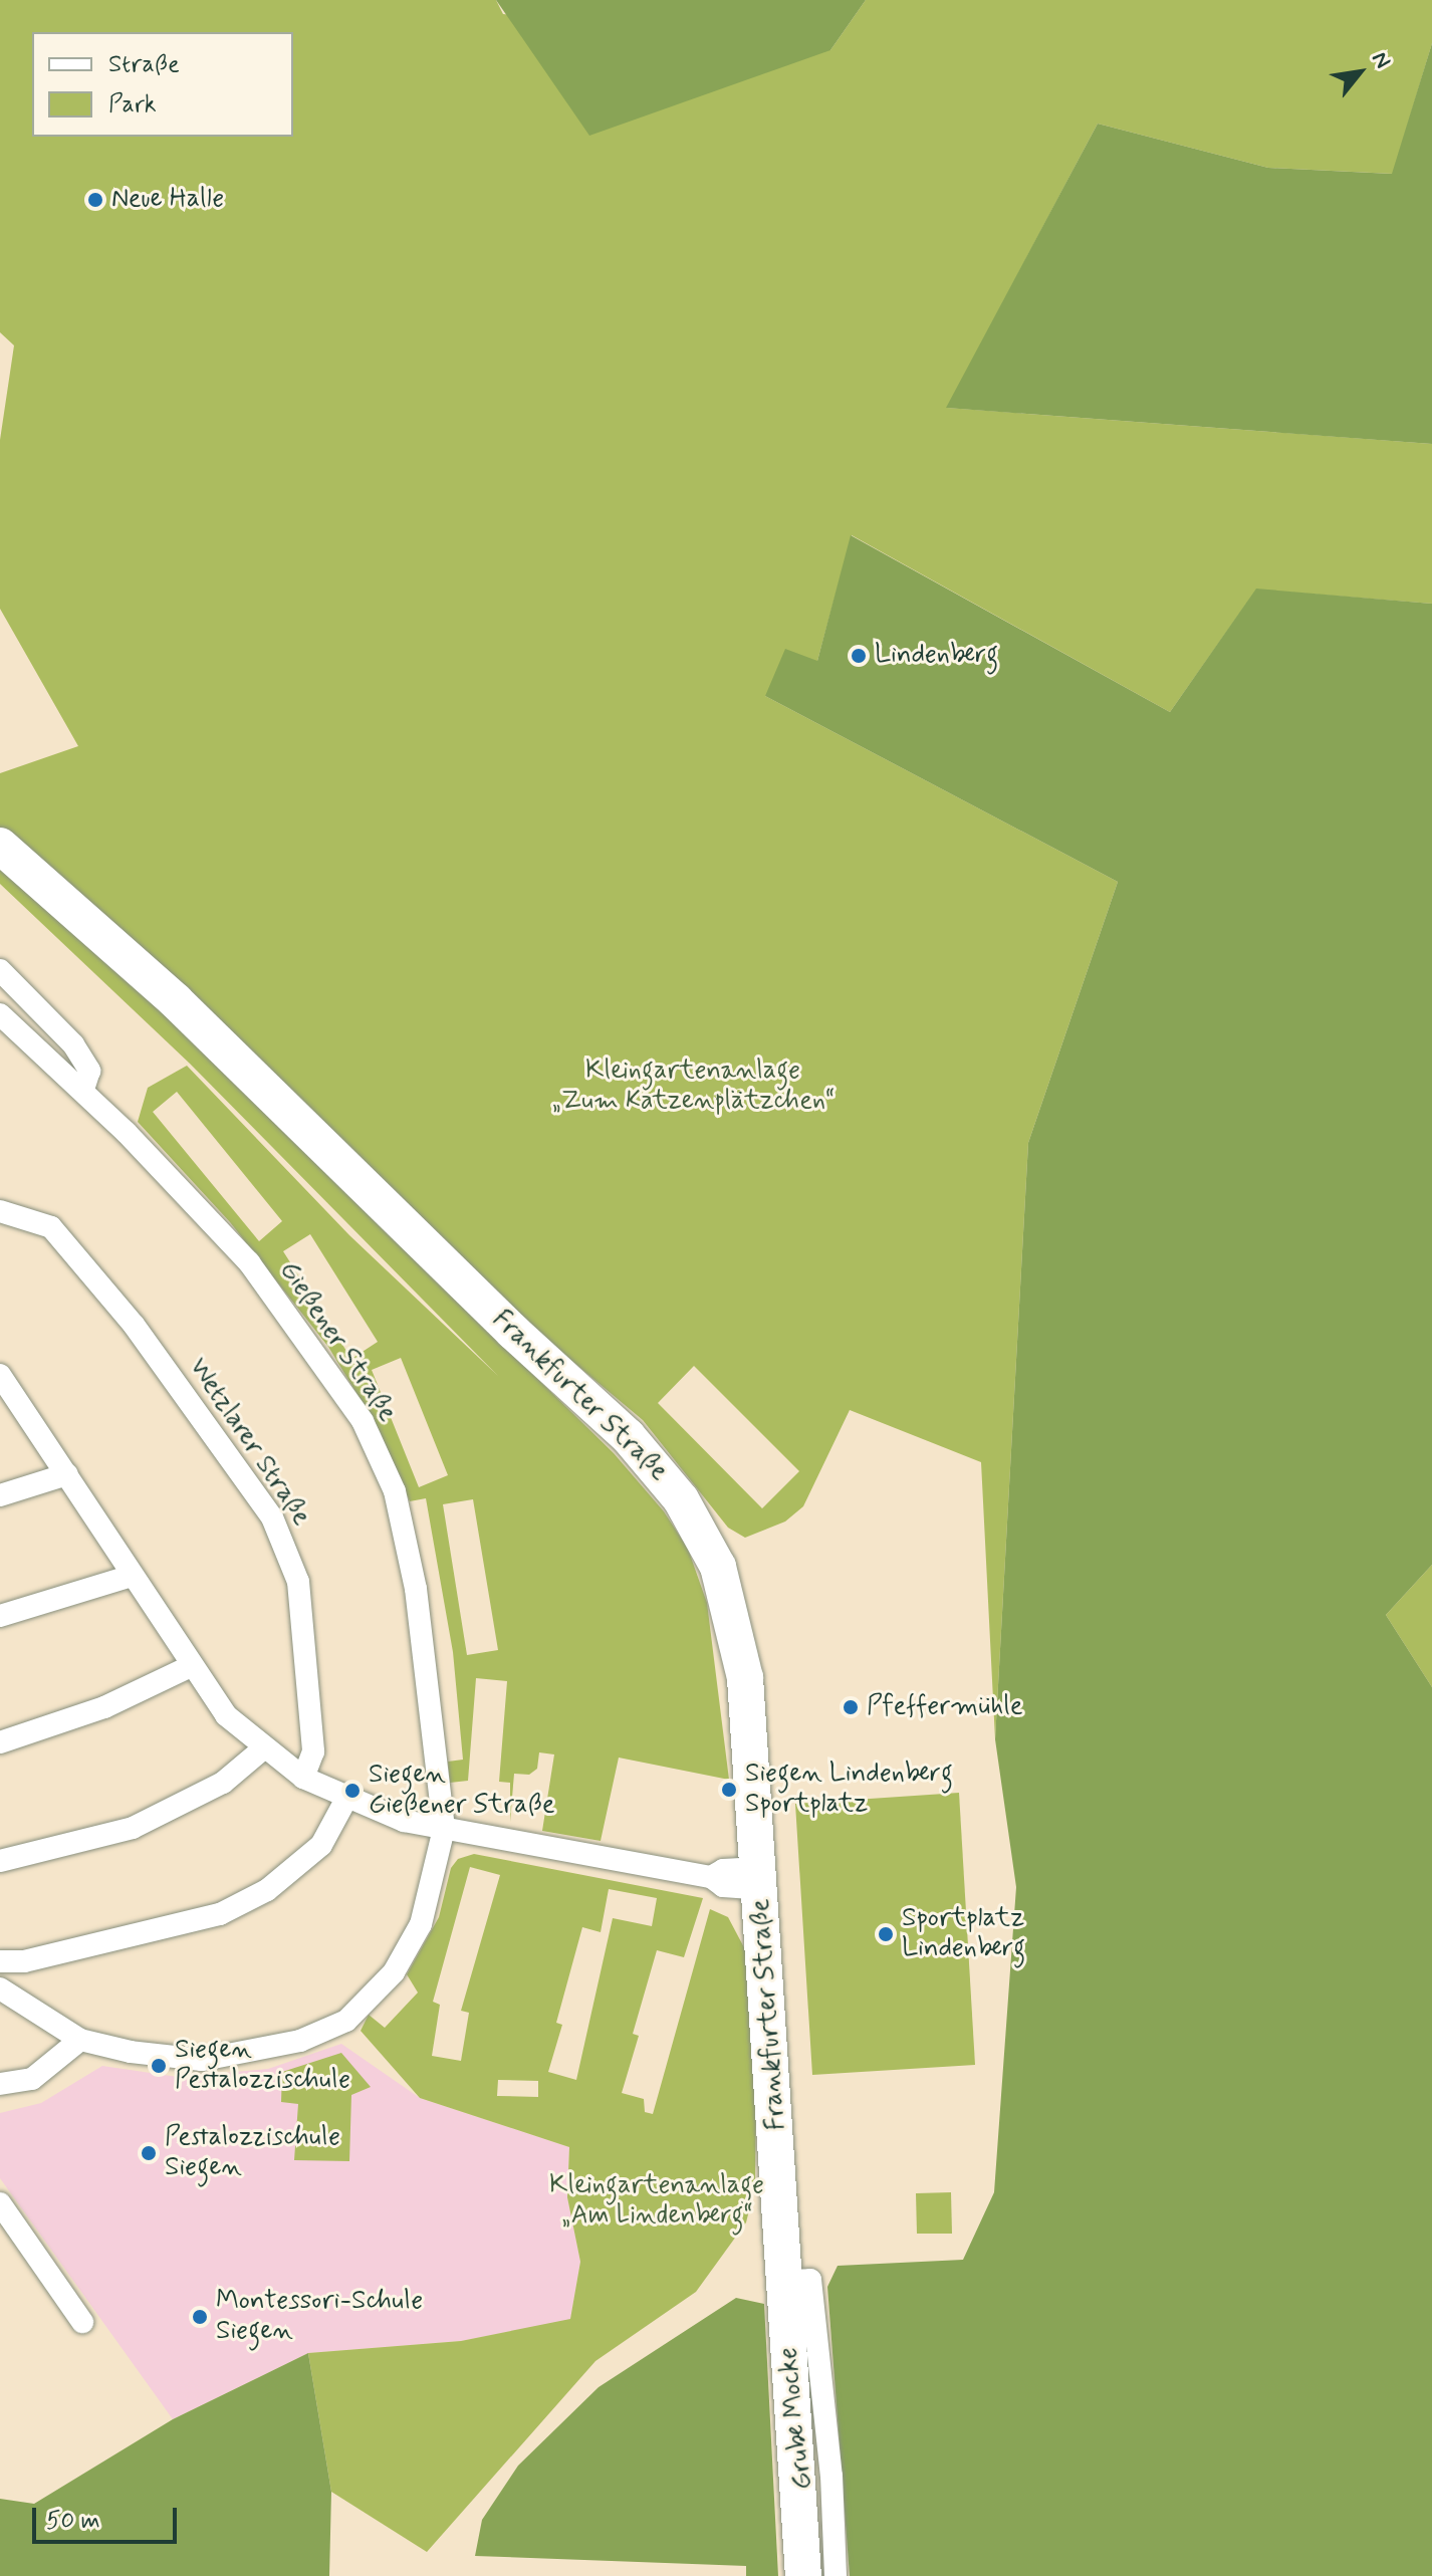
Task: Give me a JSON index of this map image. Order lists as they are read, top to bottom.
{
  "streets": {
    "main road": ["Frankfurter Straße"],
    "street": ["Gießener Straße", "Wetzlarer Straße", "Grube Mocke"]
  },
  "crossings": [
    ["Frankfurter Straße", "Grube Mocke"]
  ],
  "parks": ["Kleingartenanlage „Zum Katzenplätzchen“", "Kleingartenanlage „Am Lindenberg“"],
  "places": [
    "Neue Halle",
    "Lindenberg",
    "Pfeffermühle",
    "Siegen Lindenberg Sportplatz",
    "Siegen Gießener Straße",
    "Sportplatz Lindenberg",
    "Siegen Pestalozzischule",
    "Pestalozzischule Siegen",
    "Montessori-Schule Siegen"
  ],
  "legend": ["Straße", "Park"],
  "scale_bar": "50 m",
  "north": "top right"
}
